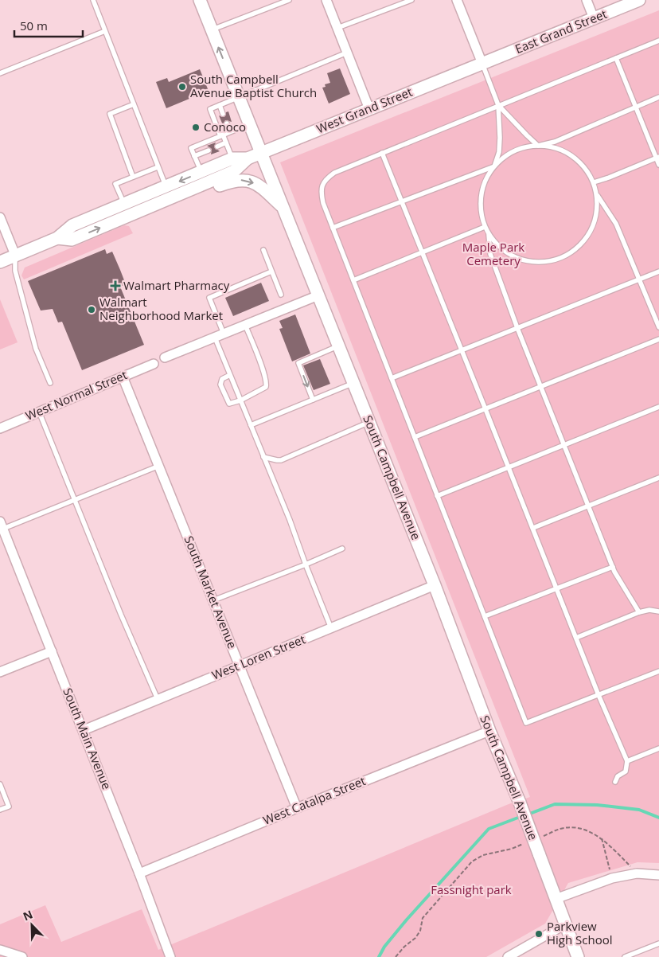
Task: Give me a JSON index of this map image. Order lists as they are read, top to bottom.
{
  "streets": {
    "main road": ["East Grand Street", "West Grand Street", "South Campbell Avenue"],
    "street": [
      "West Normal Street",
      "South Market Avenue",
      "West Loren Street",
      "South Main Avenue",
      "West Catalpa Street"
    ]
  },
  "crossings": [
    ["East Grand Street", "West Grand Street"],
    ["West Grand Street", "South Campbell Avenue"],
    ["West Normal Street", "South Market Avenue"],
    ["South Campbell Avenue", "West Loren Street"],
    ["South Campbell Avenue", "West Catalpa Street"],
    ["South Market Avenue", "West Loren Street"],
    ["South Market Avenue", "West Catalpa Street"],
    ["West Loren Street", "South Main Avenue"],
    ["South Main Avenue", "West Catalpa Street"]
  ],
  "parks": ["Maple Park Cemetery", "Fassnight park"],
  "places": {
    "other": [
      "South Campbell Avenue Baptist Church",
      "Conoco",
      "Walmart Neighborhood Market",
      "Parkview High School"
    ],
    "health": ["Walmart Pharmacy"]
  },
  "scale_bar": "50 m",
  "north": "top left"
}
